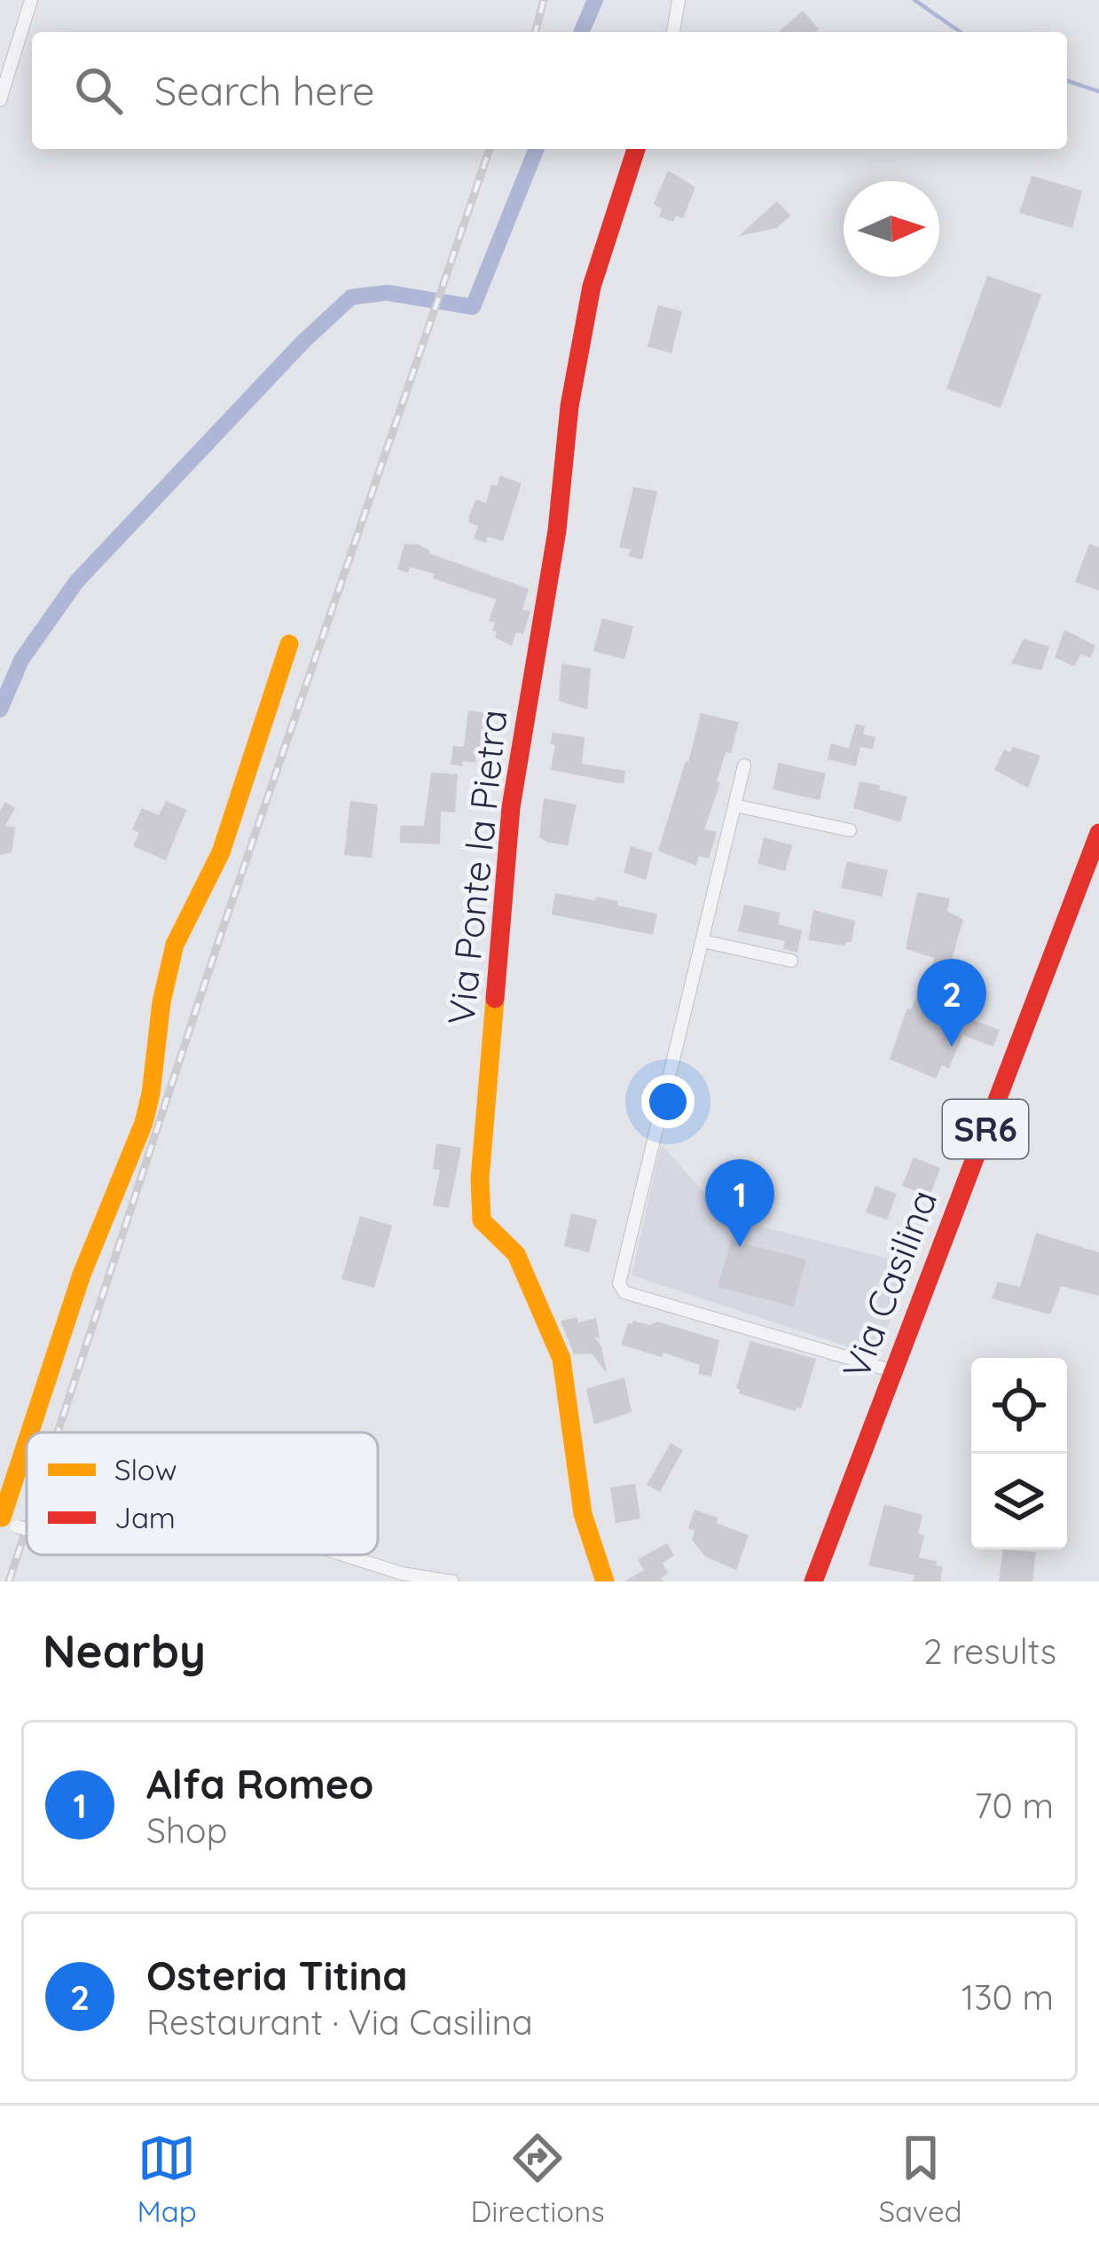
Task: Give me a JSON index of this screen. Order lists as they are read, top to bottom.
{
  "streets": {
    "street": ["Via Ponte la Pietra", "SR6", "Via Casilina"]
  },
  "legend": ["Slow", "Jam"],
  "north": "right",
  "page": {
    "search": "Search here",
    "pins": ["2", "1"],
    "heading": ["Nearby", "2 results"],
    "list": [
      {
        "mark": "1",
        "name": "Alfa Romeo",
        "note": "Shop",
        "value": "70 m"
      },
      {
        "mark": "2",
        "name": "Osteria Titina",
        "note": "Restaurant · Via Casilina",
        "value": "130 m"
      }
    ],
    "nav": ["Map", "Directions", "Saved"]
  }
}
